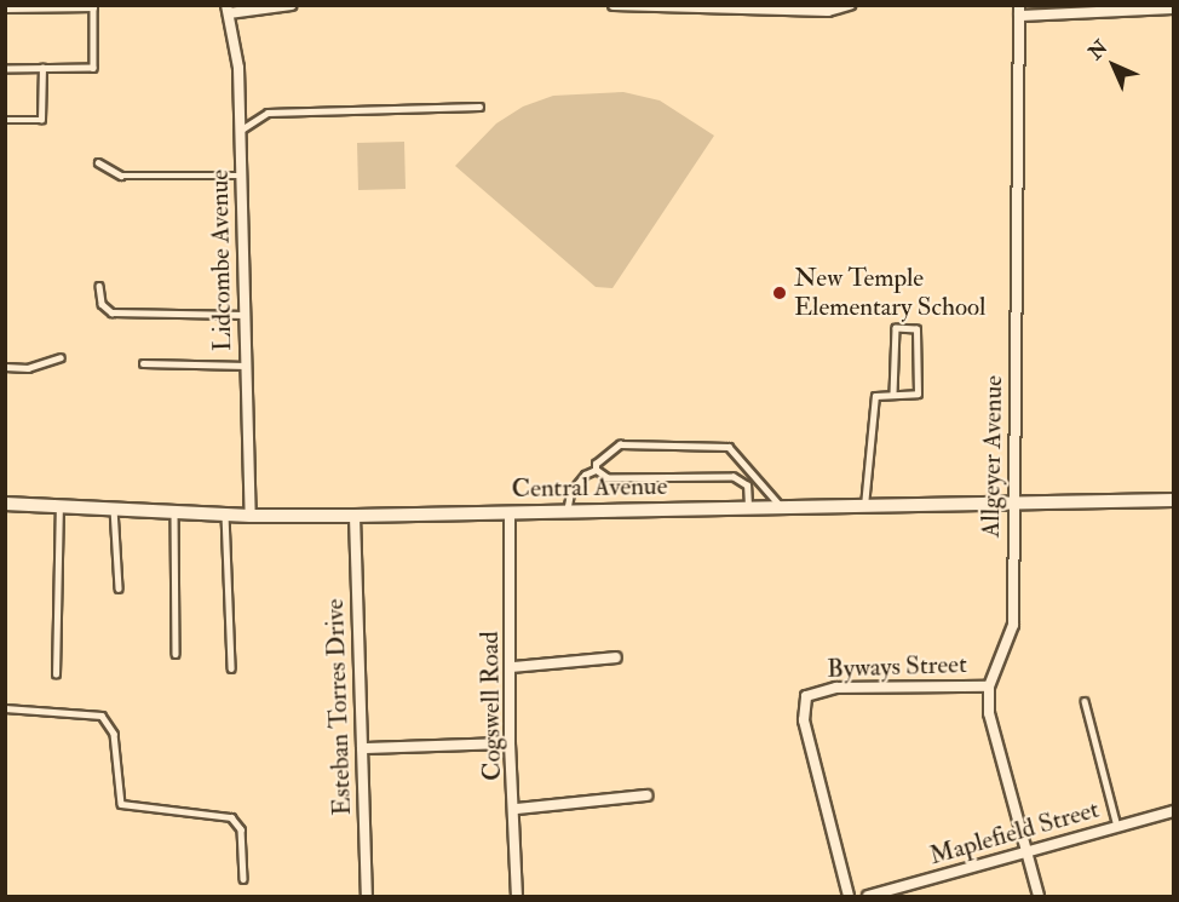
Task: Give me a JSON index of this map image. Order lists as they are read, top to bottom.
{
  "streets": {
    "street": [
      "Lidcombe Avenue",
      "Allgeyer Avenue",
      "Central Avenue",
      "Byways Street",
      "Cogswell Road",
      "Esteban Torres Drive",
      "Maplefield Street"
    ]
  },
  "crossings": [
    ["Lidcombe Avenue", "Central Avenue"],
    ["Allgeyer Avenue", "Central Avenue"],
    ["Allgeyer Avenue", "Byways Street"],
    ["Allgeyer Avenue", "Maplefield Street"],
    ["Central Avenue", "Cogswell Road"],
    ["Central Avenue", "Esteban Torres Drive"]
  ],
  "places": ["New Temple Elementary School"],
  "north": "top left"
}
